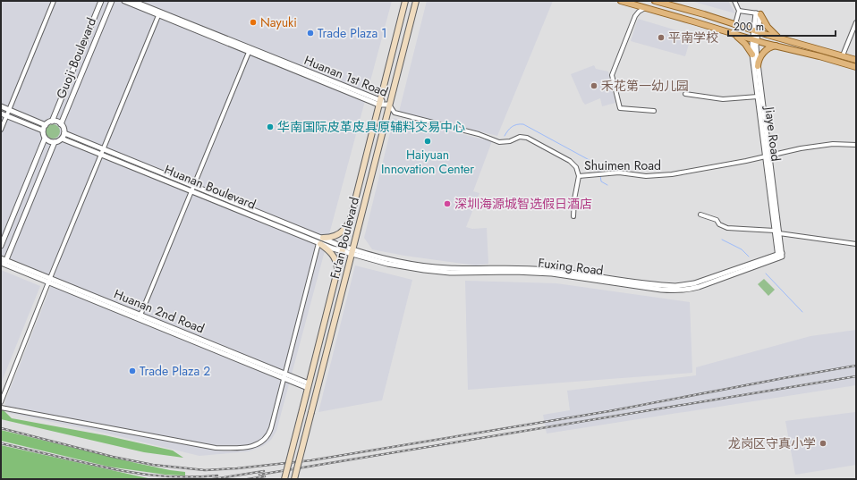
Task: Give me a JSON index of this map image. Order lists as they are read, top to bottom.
{
  "streets": {
    "main road": ["Fu'an Boulevard"],
    "street": [
      "Guoji Boulevard",
      "Huanan 1st Road",
      "Jiaye Road",
      "Shuimen Road",
      "Huanan Boulevard",
      "Fuxing Road",
      "Huanan 2nd Road"
    ]
  },
  "crossings": [
    ["Guoji Boulevard", "Huanan Boulevard"],
    ["Huanan 1st Road", "Shuimen Road"],
    ["Huanan 1st Road", "Fu'an Boulevard"],
    ["Jiaye Road", "Shuimen Road"],
    ["Jiaye Road", "Fuxing Road"],
    ["Shuimen Road", "Fu'an Boulevard"],
    ["Huanan Boulevard", "Fu'an Boulevard"],
    ["Huanan Boulevard", "Fuxing Road"],
    ["Fu'an Boulevard", "Fuxing Road"],
    ["Fu'an Boulevard", "Huanan 2nd Road"]
  ],
  "places": [
    "Nayuki",
    "Trade Plaza 1",
    "平南学校",
    "禾花第一幼儿园",
    "华南国际皮革皮具原辅料交易中心",
    "Haiyuan Innovation Center",
    "深圳海源城智选假日酒店",
    "Trade Plaza 2",
    "龙岗区守真小学"
  ],
  "scale_bar": "200 m"
}
